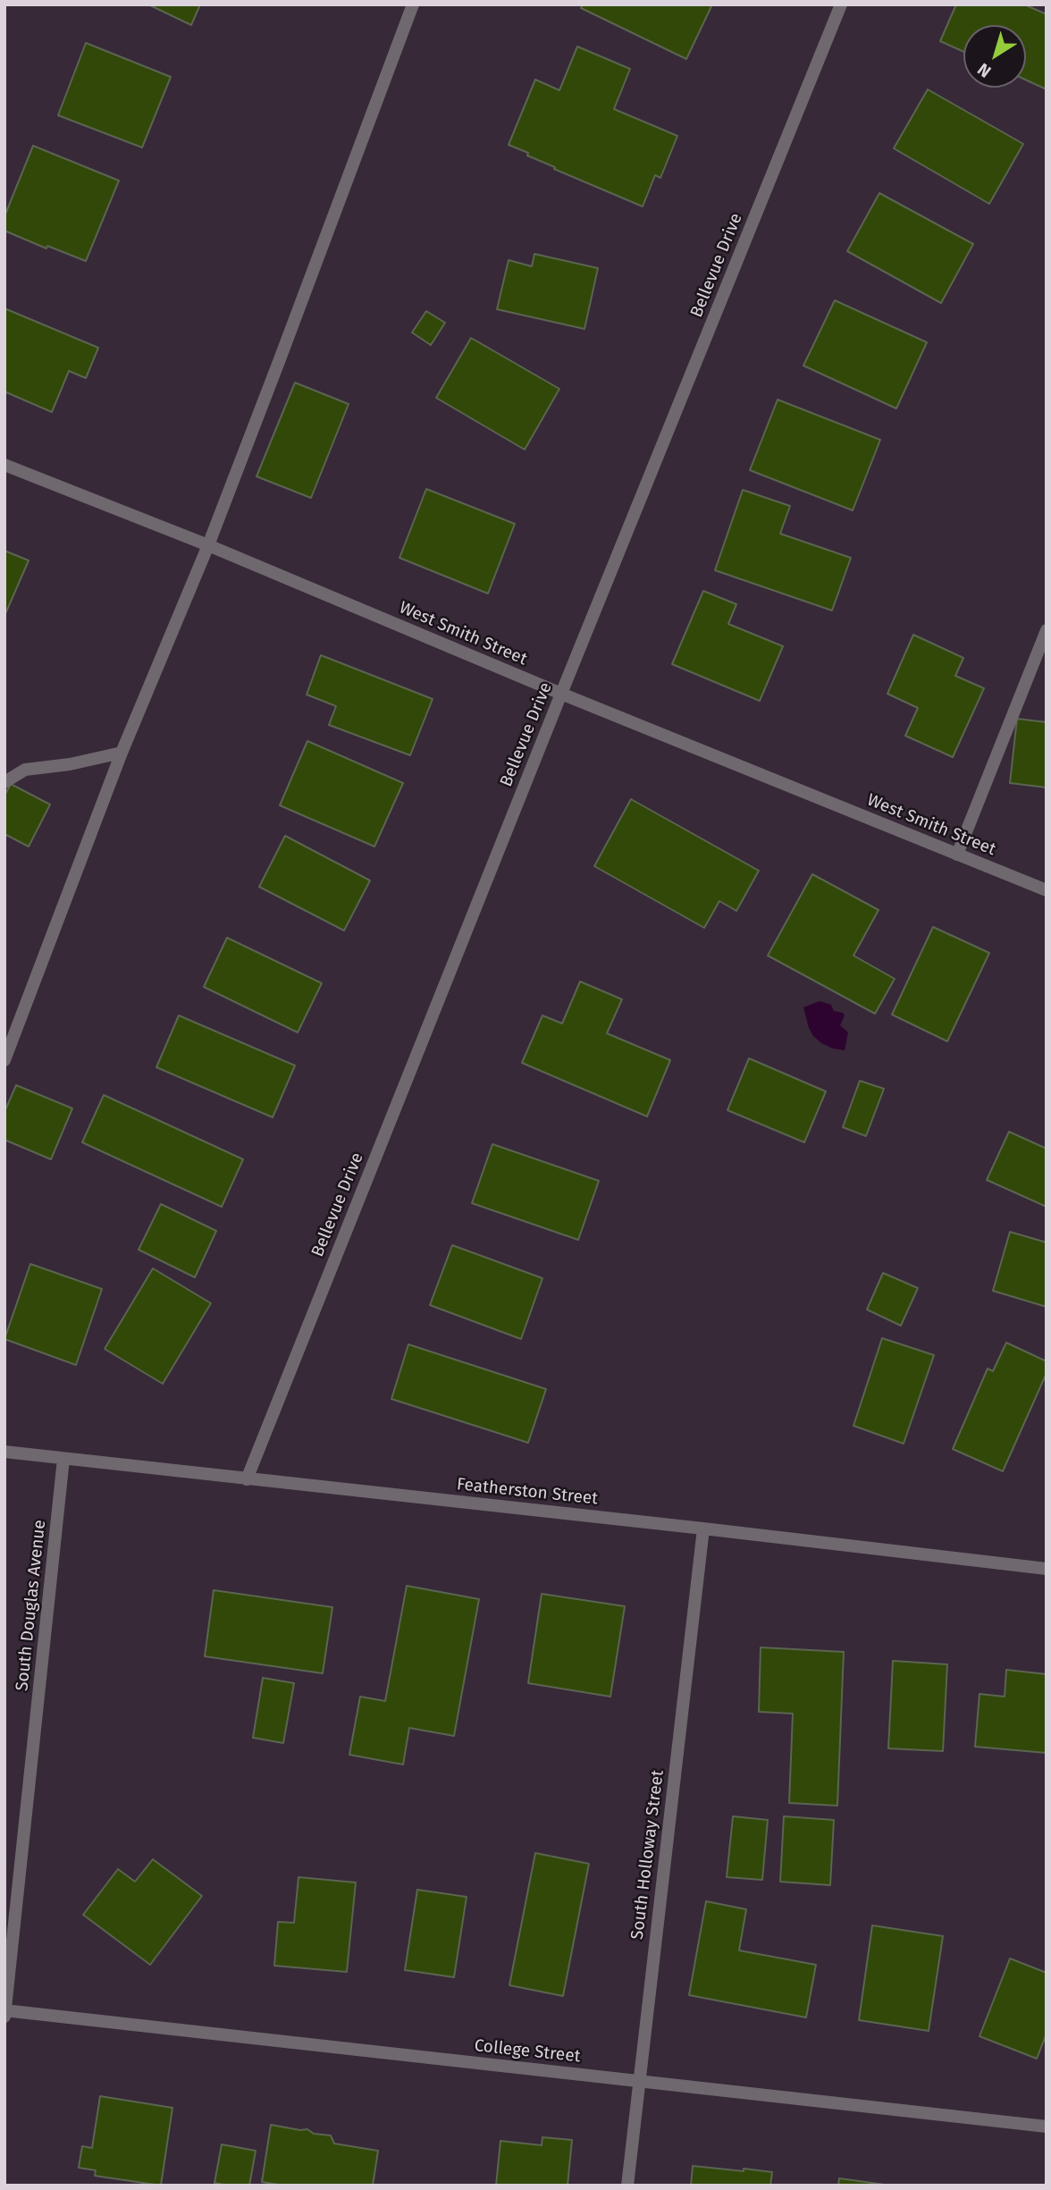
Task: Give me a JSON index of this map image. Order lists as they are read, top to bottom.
{
  "streets": {
    "street": [
      "Bellevue Drive",
      "West Smith Street",
      "Featherston Street",
      "South Douglas Avenue",
      "South Holloway Street",
      "College Street"
    ]
  },
  "crossings": [
    ["Bellevue Drive", "West Smith Street"],
    ["Bellevue Drive", "Featherston Street"],
    ["Featherston Street", "South Douglas Avenue"],
    ["Featherston Street", "South Holloway Street"],
    ["South Douglas Avenue", "College Street"],
    ["South Holloway Street", "College Street"]
  ],
  "north": "bottom left"
}
